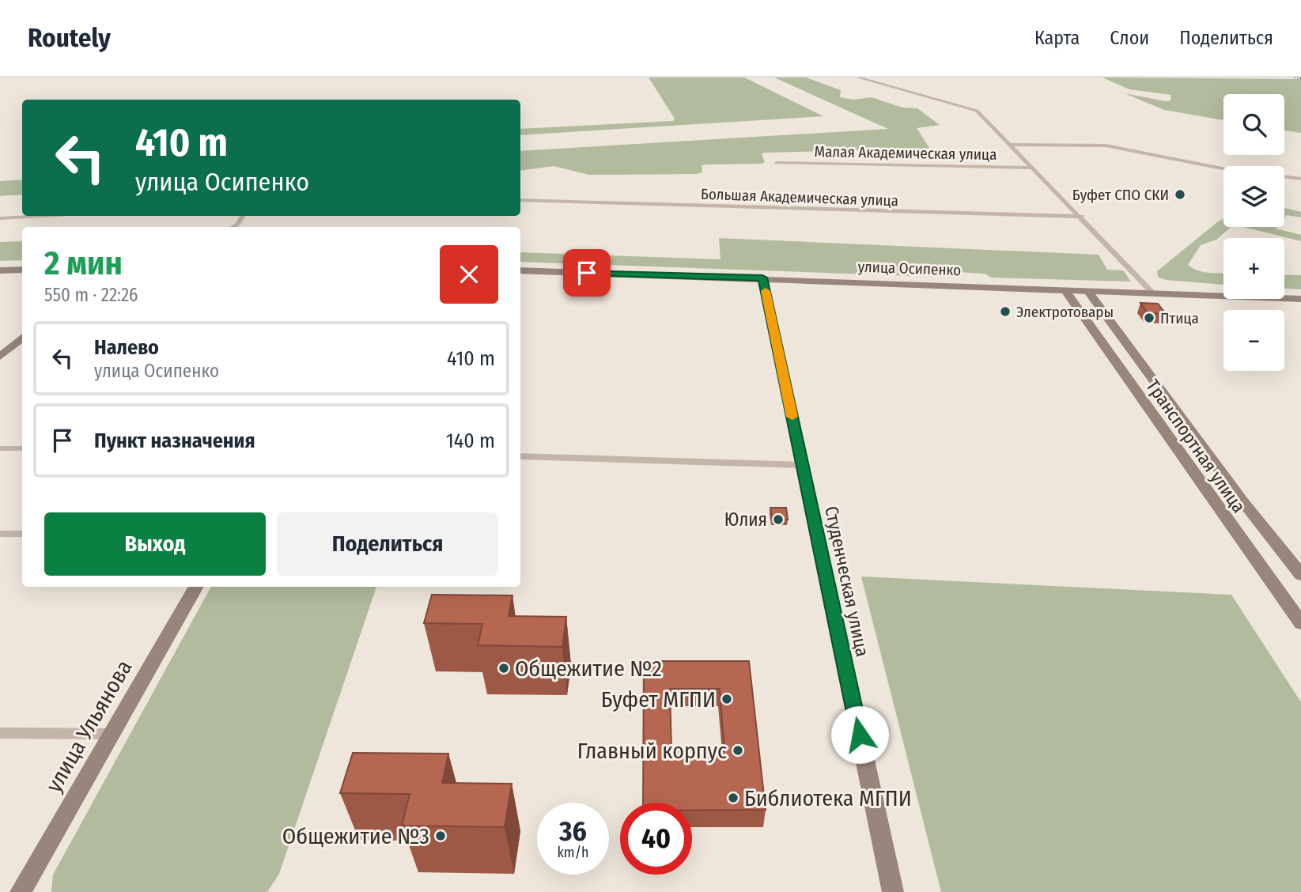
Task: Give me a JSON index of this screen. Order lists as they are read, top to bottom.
{
  "streets": {
    "street": [
      "Малая Академическая улица",
      "Большая Академическая улица",
      "улица Осипенко",
      "Транспортная улица",
      "Студенческая улица",
      "улица Ульянова"
    ]
  },
  "crossings": [
    ["улица Осипенко", "Транспортная улица"],
    ["улица Осипенко", "Студенческая улица"]
  ],
  "places": [
    "Буфет СПО СКИ",
    "Электротовары",
    "Птица",
    "Юлия",
    "Общежитие №2",
    "Буфет МГПИ",
    "Главный корпус",
    "Библиотека МГПИ",
    "Общежитие №3"
  ],
  "page": {
    "header": "Routely",
    "nav": ["Карта", "Слои", "Поделиться"],
    "map_buttons": ["+", "−"],
    "turn": ["410 m", "улица Осипенко"],
    "heading": ["2 мин", "550 m · 22:26"],
    "list": [
      {
        "name": "Налево",
        "note": "улица Осипенко",
        "value": "410 m"
      },
      {
        "name": "Пункт назначения",
        "value": "140 m"
      }
    ],
    "buttons": ["Выход", "Поделиться"],
    "speed": "36 km/h",
    "limit": "40"
  }
}
